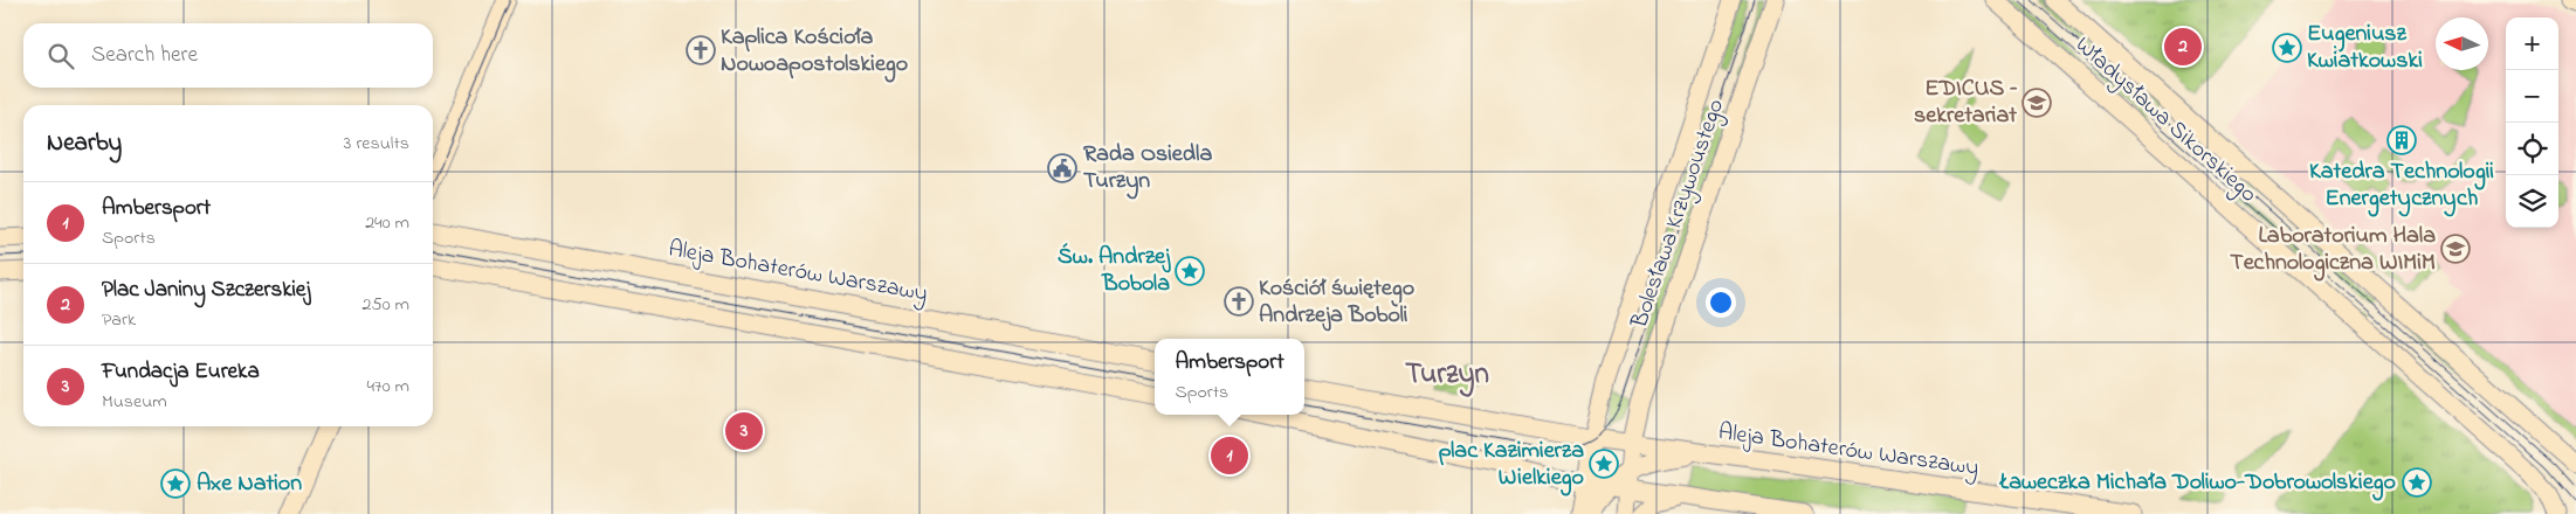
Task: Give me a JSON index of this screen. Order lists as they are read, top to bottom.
{
  "streets": {
    "street": ["Władysława Sikorskiego", "Bolesława Krzywoustego", "Aleja Bohaterów Warszawy"]
  },
  "crossings": [
    ["Bolesława Krzywoustego", "Aleja Bohaterów Warszawy"]
  ],
  "districts": ["Turzyn"],
  "places": {
    "place": [
      "Eugeniusz Kwiatkowski",
      "Św. Andrzej Bobola",
      "plac Kazimierza Wielkiego",
      "Ławeczka Michała Doliwo-Dobrowolskiego",
      "Axe Nation"
    ],
    "church": ["Kaplica Kościoła Nowoapostolskiego", "Kościół świętego Andrzeja Boboli"],
    "school or university": ["EDICUS – sekretariat", "Laboratorium Hala Technologiczna WIMiM"],
    "building": ["Katedra Technologii Energetycznych"],
    "public building": ["Rada Osiedla Turzyn"]
  },
  "north": "left",
  "page": {
    "map_buttons": ["+", "−"],
    "search": "Search here",
    "pins": ["2", "3", "1"],
    "heading": ["Nearby", "3 results"],
    "list": [
      {
        "mark": "1",
        "name": "Ambersport",
        "note": "Sports",
        "value": "240 m"
      },
      {
        "mark": "2",
        "name": "Plac Janiny Szczerskiej",
        "note": "Park",
        "value": "250 m"
      },
      {
        "mark": "3",
        "name": "Fundacja Eureka",
        "note": "Museum",
        "value": "470 m"
      }
    ],
    "popup": ["Ambersport", "Sports"]
  }
}
